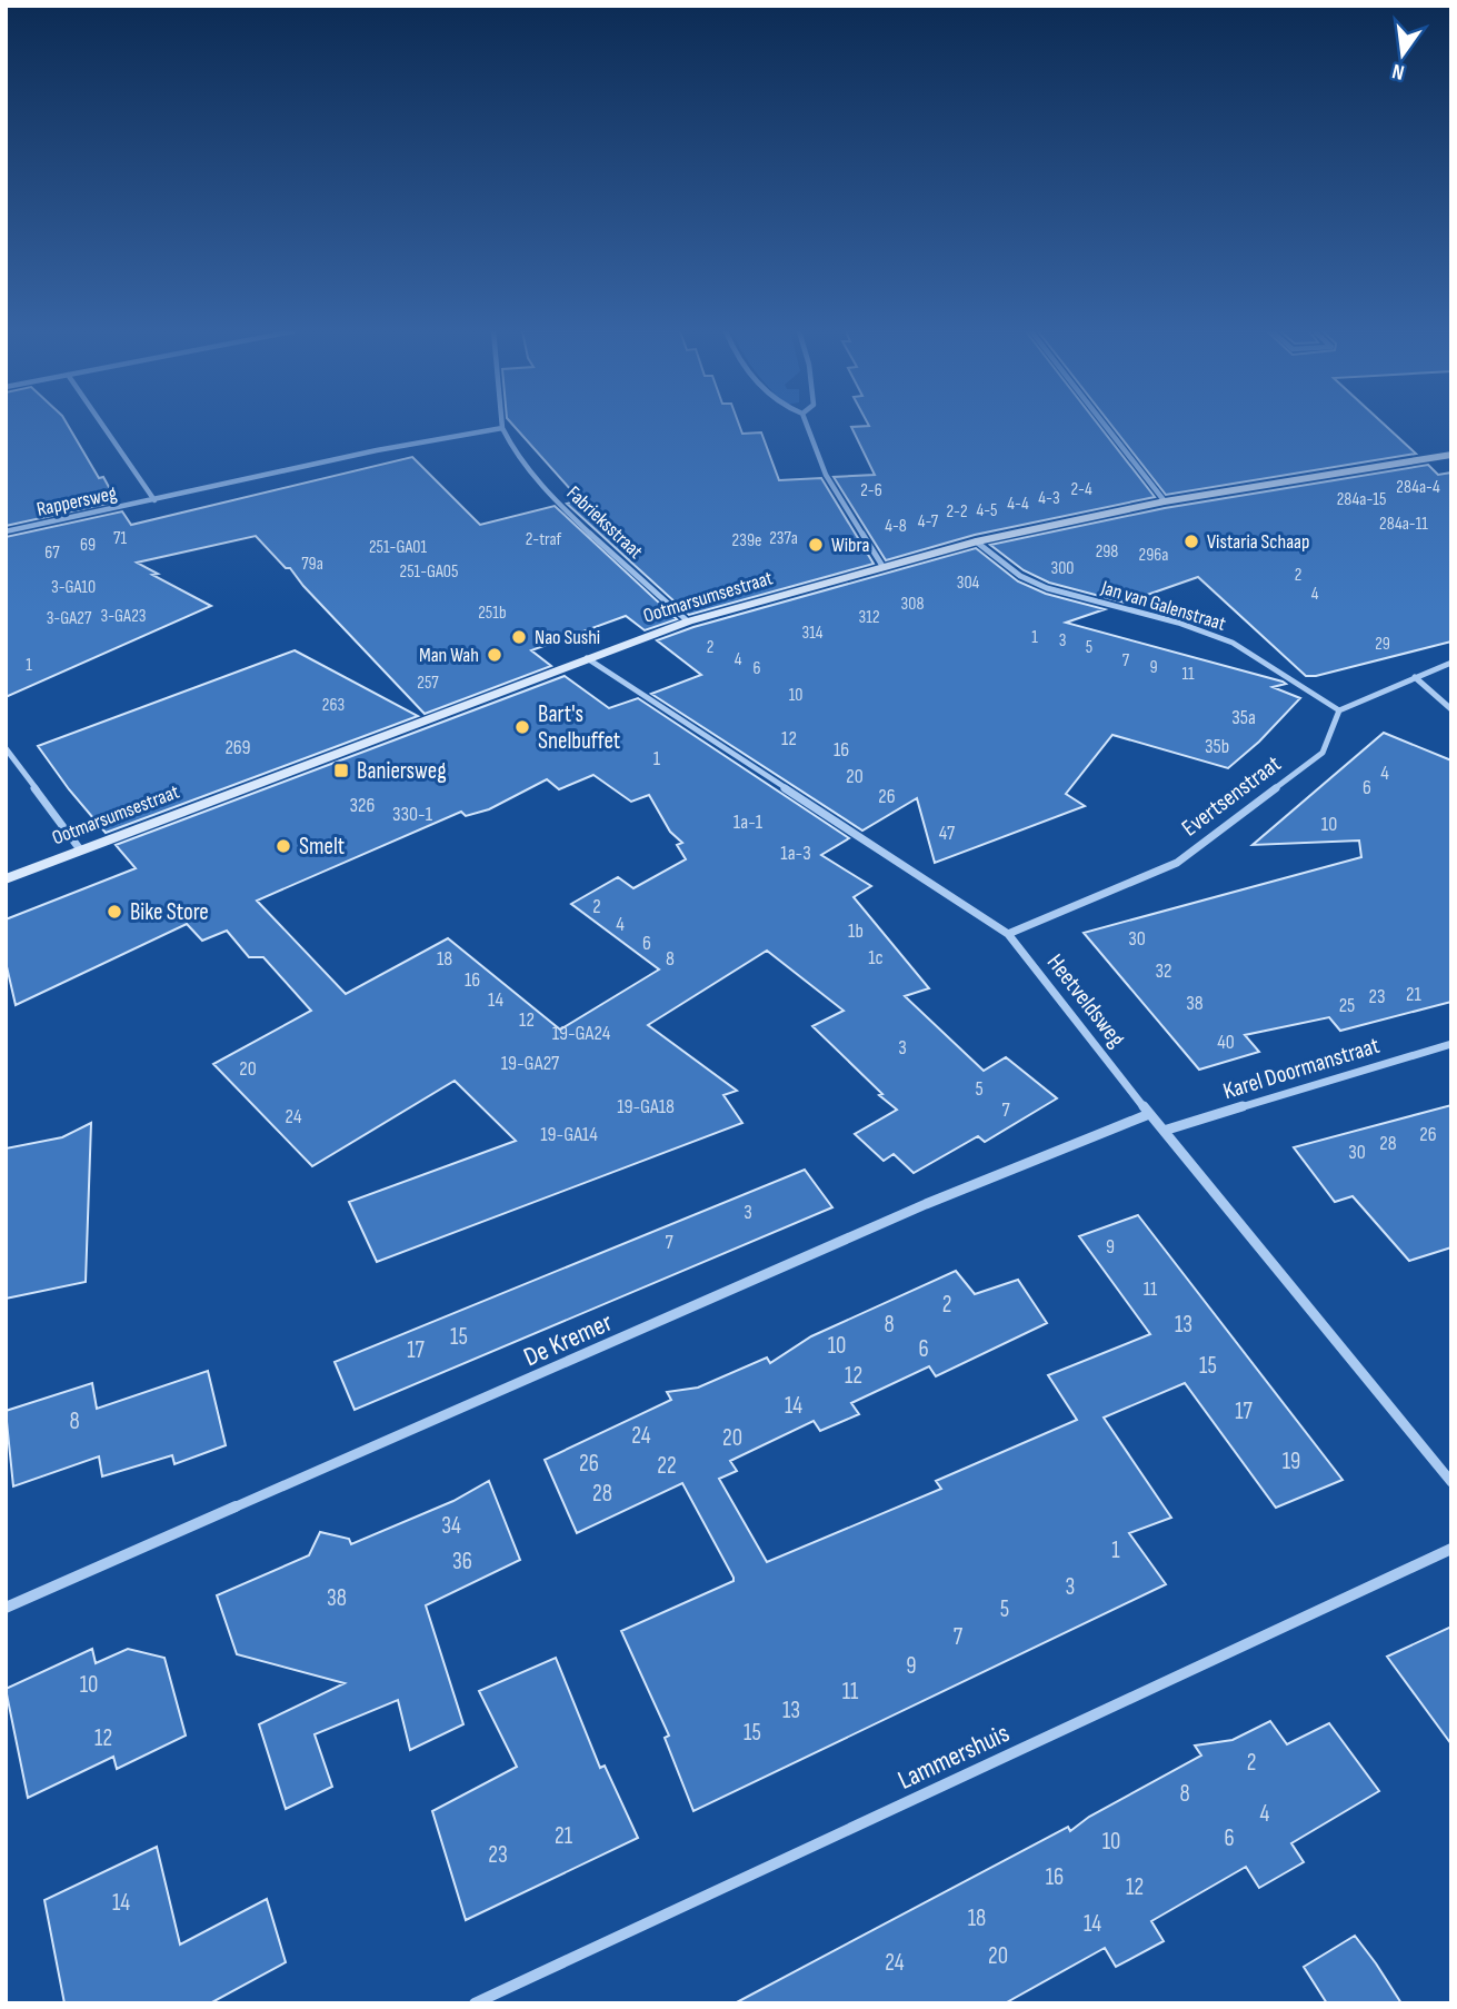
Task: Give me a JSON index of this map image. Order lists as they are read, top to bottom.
{
  "streets": {
    "street": [
      "Rappersweg",
      "Fabrieksstraat",
      "Ootmarsumsestraat",
      "Jan van Galenstraat",
      "Evertsenstraat",
      "Heetveldsweg",
      "Karel Doormanstraat",
      "De Kremer",
      "Lammershuis"
    ]
  },
  "crossings": [
    ["Rappersweg", "Fabrieksstraat"],
    ["Fabrieksstraat", "Ootmarsumsestraat"],
    ["Ootmarsumsestraat", "Jan van Galenstraat"],
    ["Ootmarsumsestraat", "Heetveldsweg"],
    ["Jan van Galenstraat", "Evertsenstraat"],
    ["Evertsenstraat", "Heetveldsweg"],
    ["Heetveldsweg", "Karel Doormanstraat"],
    ["Heetveldsweg", "De Kremer"]
  ],
  "places": {
    "other": [
      "Vistaria Schaap",
      "Wibra",
      "Nao Sushi",
      "Man Wah",
      "Bart's Snelbuffet",
      "Smelt",
      "Bike Store"
    ],
    "transit": ["Baniersweg"]
  },
  "house_numbers": [
    "284a-4",
    "2-4",
    "2-6",
    "4-3",
    "284a-15",
    "4-4",
    "4-5",
    "2-2",
    "4-7",
    "284a-11",
    "4-8",
    "71",
    "237a",
    "2-traf",
    "239e",
    "69",
    "251-GA01",
    "298",
    "67",
    "296a",
    "79a",
    "300",
    "251-GA05",
    "2",
    "304",
    "3-GA10",
    "4",
    "308",
    "251b",
    "3-GA23",
    "312",
    "3-GA27",
    "314",
    "1",
    "3",
    "29",
    "2",
    "5",
    "4",
    "7",
    "1",
    "9",
    "6",
    "11",
    "257",
    "10",
    "263",
    "35a",
    "12",
    "35b",
    "269",
    "16",
    "1",
    "4",
    "20",
    "6",
    "26",
    "326",
    "330-1",
    "1a-1",
    "10",
    "47",
    "1a-3",
    "2",
    "4",
    "1b",
    "30",
    "6",
    "1c",
    "18",
    "8",
    "32",
    "16",
    "21",
    "23",
    "14",
    "38",
    "25",
    "12",
    "19-GA24",
    "40",
    "3",
    "19-GA27",
    "20",
    "5",
    "19-GA18",
    "7",
    "24",
    "19-GA14",
    "26",
    "28",
    "30",
    "3",
    "7",
    "9",
    "11",
    "2",
    "8",
    "13",
    "15",
    "10",
    "6",
    "17",
    "15",
    "12",
    "14",
    "17",
    "8",
    "24",
    "20",
    "19",
    "26",
    "22",
    "28",
    "34",
    "1",
    "36",
    "3",
    "38",
    "5",
    "7",
    "9",
    "10",
    "11",
    "13",
    "15",
    "12",
    "2",
    "8",
    "4",
    "21",
    "6",
    "10",
    "23",
    "16",
    "12",
    "14",
    "18",
    "14",
    "20",
    "24"
  ],
  "north": "bottom"
}
